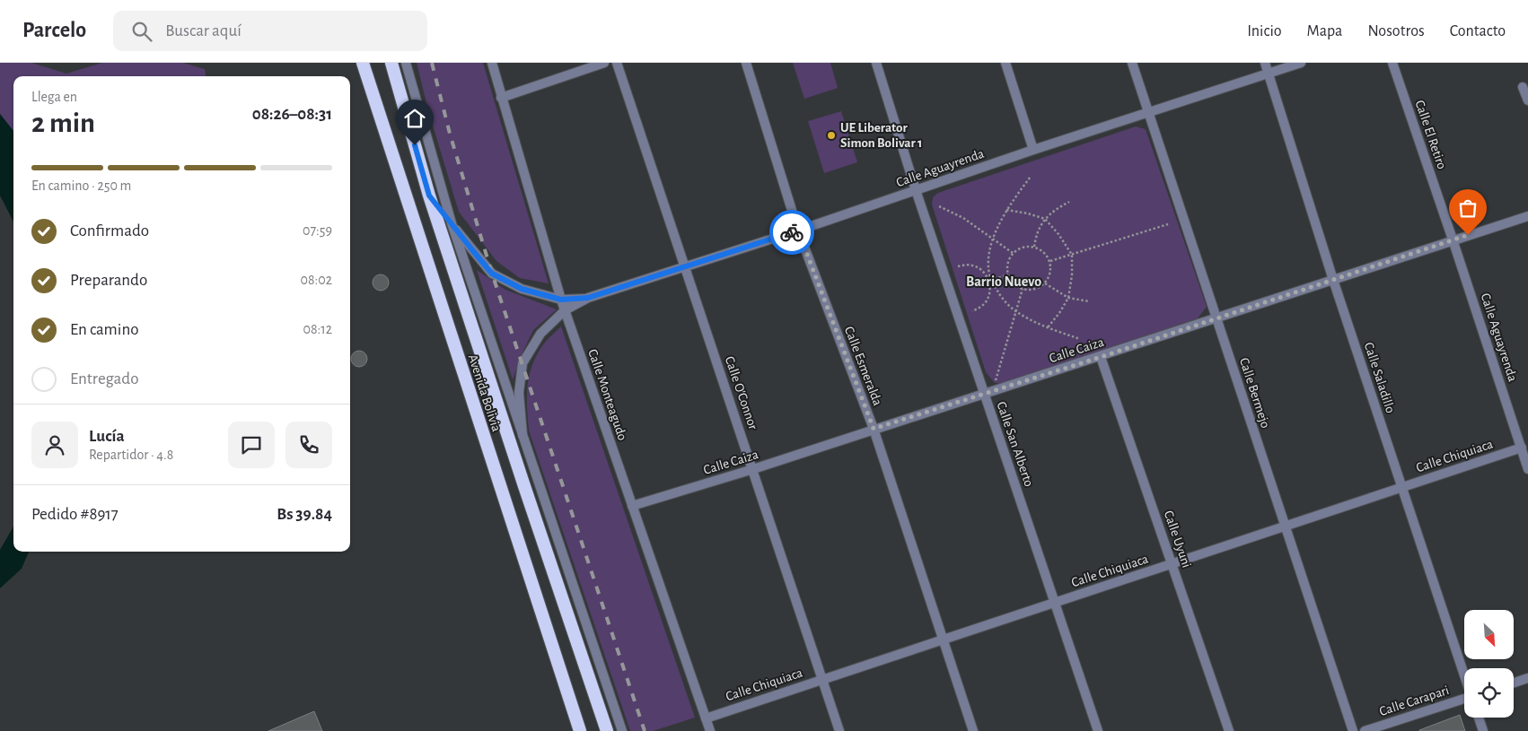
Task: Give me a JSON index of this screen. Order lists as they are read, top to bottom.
{
  "streets": {
    "highway": ["Avenida Bolivia"],
    "street": [
      "Calle El Retiro",
      "Calle Aguayrenda",
      "Calle Caiza",
      "Calle Esmeralda",
      "Calle Saladillo",
      "Calle O'Connor",
      "Calle Bermejo",
      "Calle Monteagudo",
      "Calle San Alberto",
      "Calle Chiquiaca",
      "Calle Uyuni",
      "Calle Carapari"
    ]
  },
  "crossings": [
    ["Calle El Retiro", "Calle Aguayrenda"],
    ["Calle El Retiro", "Calle Caiza"],
    ["Calle Aguayrenda", "Calle Caiza"],
    ["Calle Aguayrenda", "Calle Esmeralda"],
    ["Calle Aguayrenda", "Calle Saladillo"],
    ["Calle Aguayrenda", "Calle O'Connor"],
    ["Calle Aguayrenda", "Calle Bermejo"],
    ["Calle Aguayrenda", "Calle San Alberto"],
    ["Calle Aguayrenda", "Calle Chiquiaca"],
    ["Calle Caiza", "Calle Esmeralda"],
    ["Calle Caiza", "Calle Saladillo"],
    ["Calle Caiza", "Calle O'Connor"],
    ["Calle Caiza", "Calle Bermejo"],
    ["Calle Caiza", "Calle Monteagudo"],
    ["Calle Caiza", "Calle San Alberto"],
    ["Calle Caiza", "Calle Uyuni"],
    ["Calle Esmeralda", "Calle Chiquiaca"],
    ["Calle Saladillo", "Calle Chiquiaca"],
    ["Calle O'Connor", "Calle Chiquiaca"],
    ["Calle Bermejo", "Calle Chiquiaca"],
    ["Calle Monteagudo", "Calle Chiquiaca"],
    ["Calle San Alberto", "Calle Chiquiaca"],
    ["Calle Chiquiaca", "Calle Uyuni"]
  ],
  "districts": ["Barrio Nuevo"],
  "places": ["UE Liberator Simon Bolivar 1"],
  "north": "bottom right",
  "page": {
    "header": "Parcelo",
    "search": "Buscar aquí",
    "nav": [
      "Inicio",
      "Mapa",
      "Nosotros",
      "Contacto"
    ],
    "heading": ["2 min", "Llega en", "08:26–08:31"],
    "panel": [
      "Lucía",
      "Repartidor · 4.8",
      "Pedido #8917",
      "Bs 39.84"
    ],
    "bar": "En camino · 250 m",
    "list": [
      ["Confirmado", "07:59"],
      ["Preparando", "08:02"],
      ["En camino", "08:12"],
      "Entregado"
    ]
  }
}
